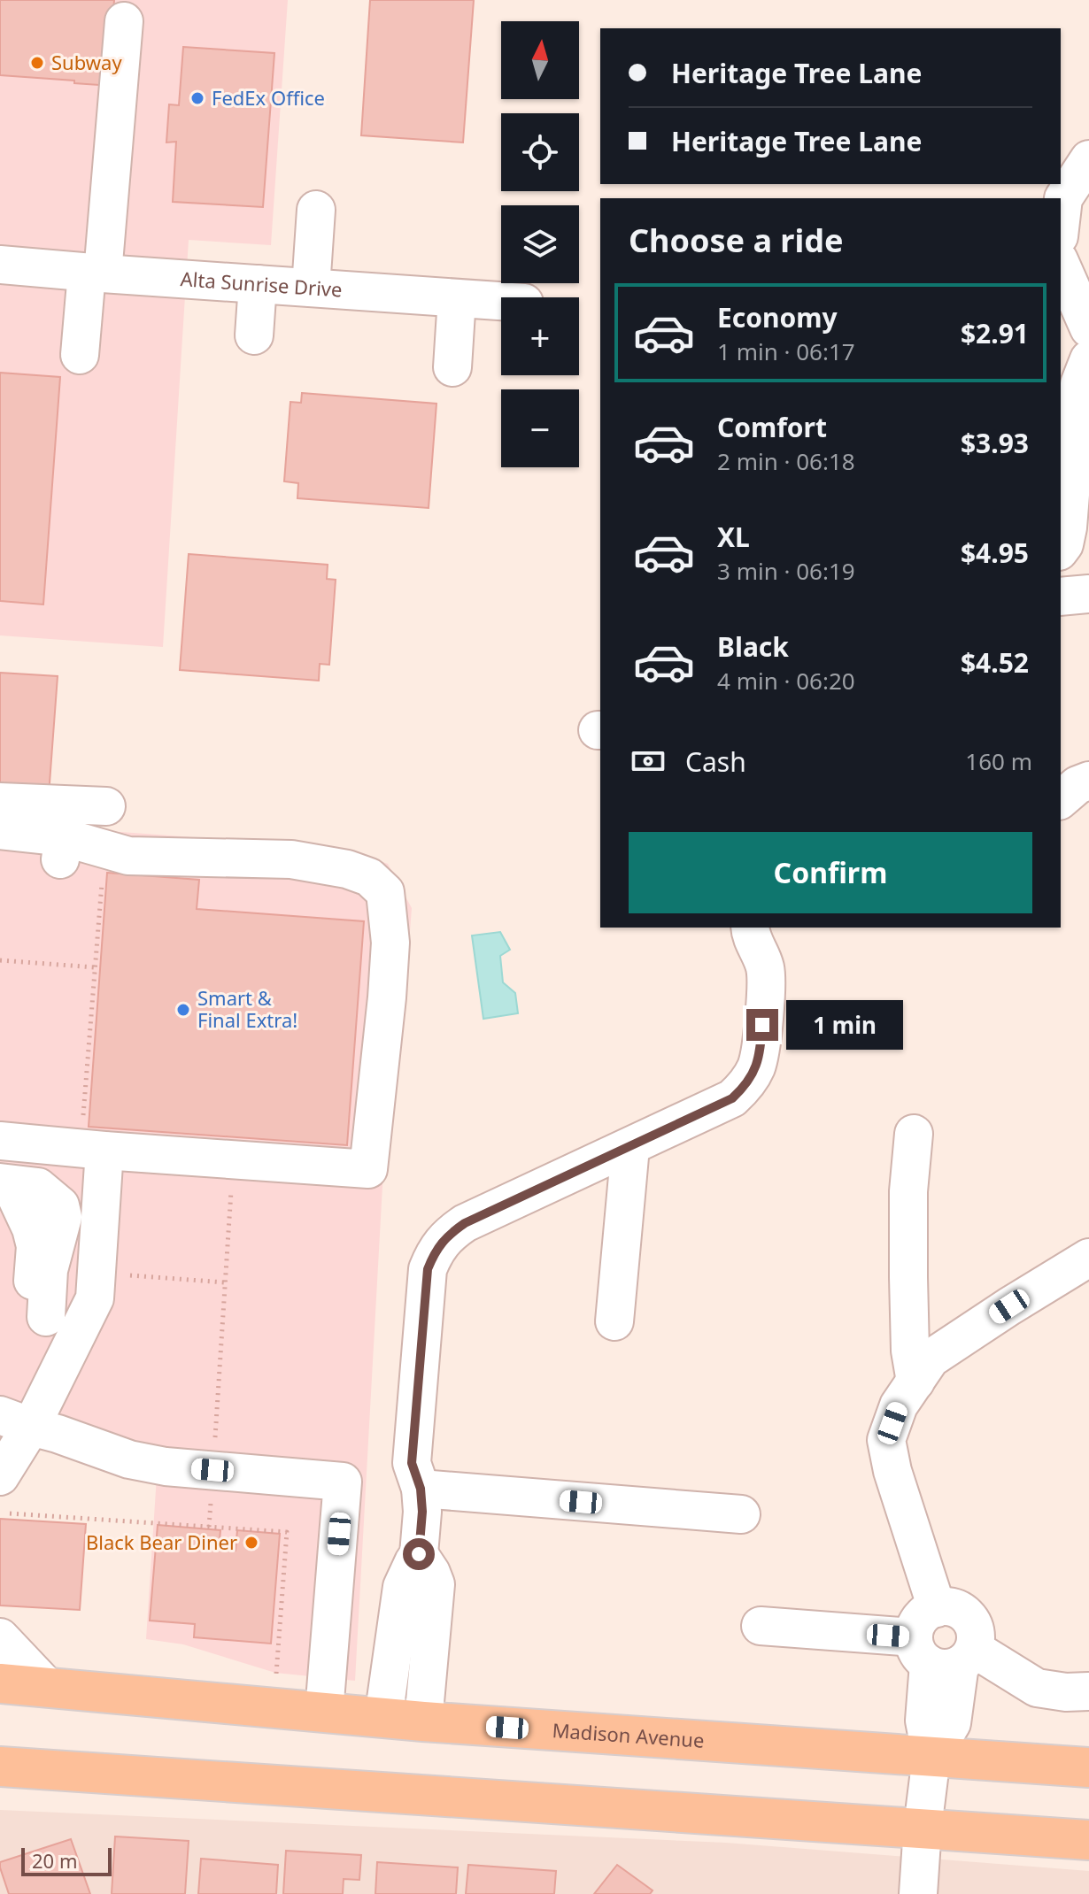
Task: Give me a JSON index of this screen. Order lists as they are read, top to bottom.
{
  "streets": {
    "main road": ["Madison Avenue"],
    "street": ["Alta Sunrise Drive"]
  },
  "places": [
    "Subway",
    "FedEx Office",
    "Smart & Final Extra!",
    "Black Bear Diner"
  ],
  "scale_bar": "20 m",
  "north": "top",
  "page": {
    "map_buttons": ["+", "−"],
    "banner": ["Heritage Tree Lane", "Heritage Tree Lane"],
    "heading": "Choose a ride",
    "list": [
      {
        "name": "Economy",
        "note": "1 min · 06:17",
        "value": "$2.91"
      },
      {
        "name": "Comfort",
        "note": "2 min · 06:18",
        "value": "$3.93"
      },
      {
        "name": "XL",
        "note": "3 min · 06:19",
        "value": "$4.95"
      },
      {
        "name": "Black",
        "note": "4 min · 06:20",
        "value": "$4.52"
      }
    ],
    "pay": ["Cash", "160 m"],
    "buttons": "Confirm",
    "bubble": "1 min",
    "scale": "20 m"
  }
}
